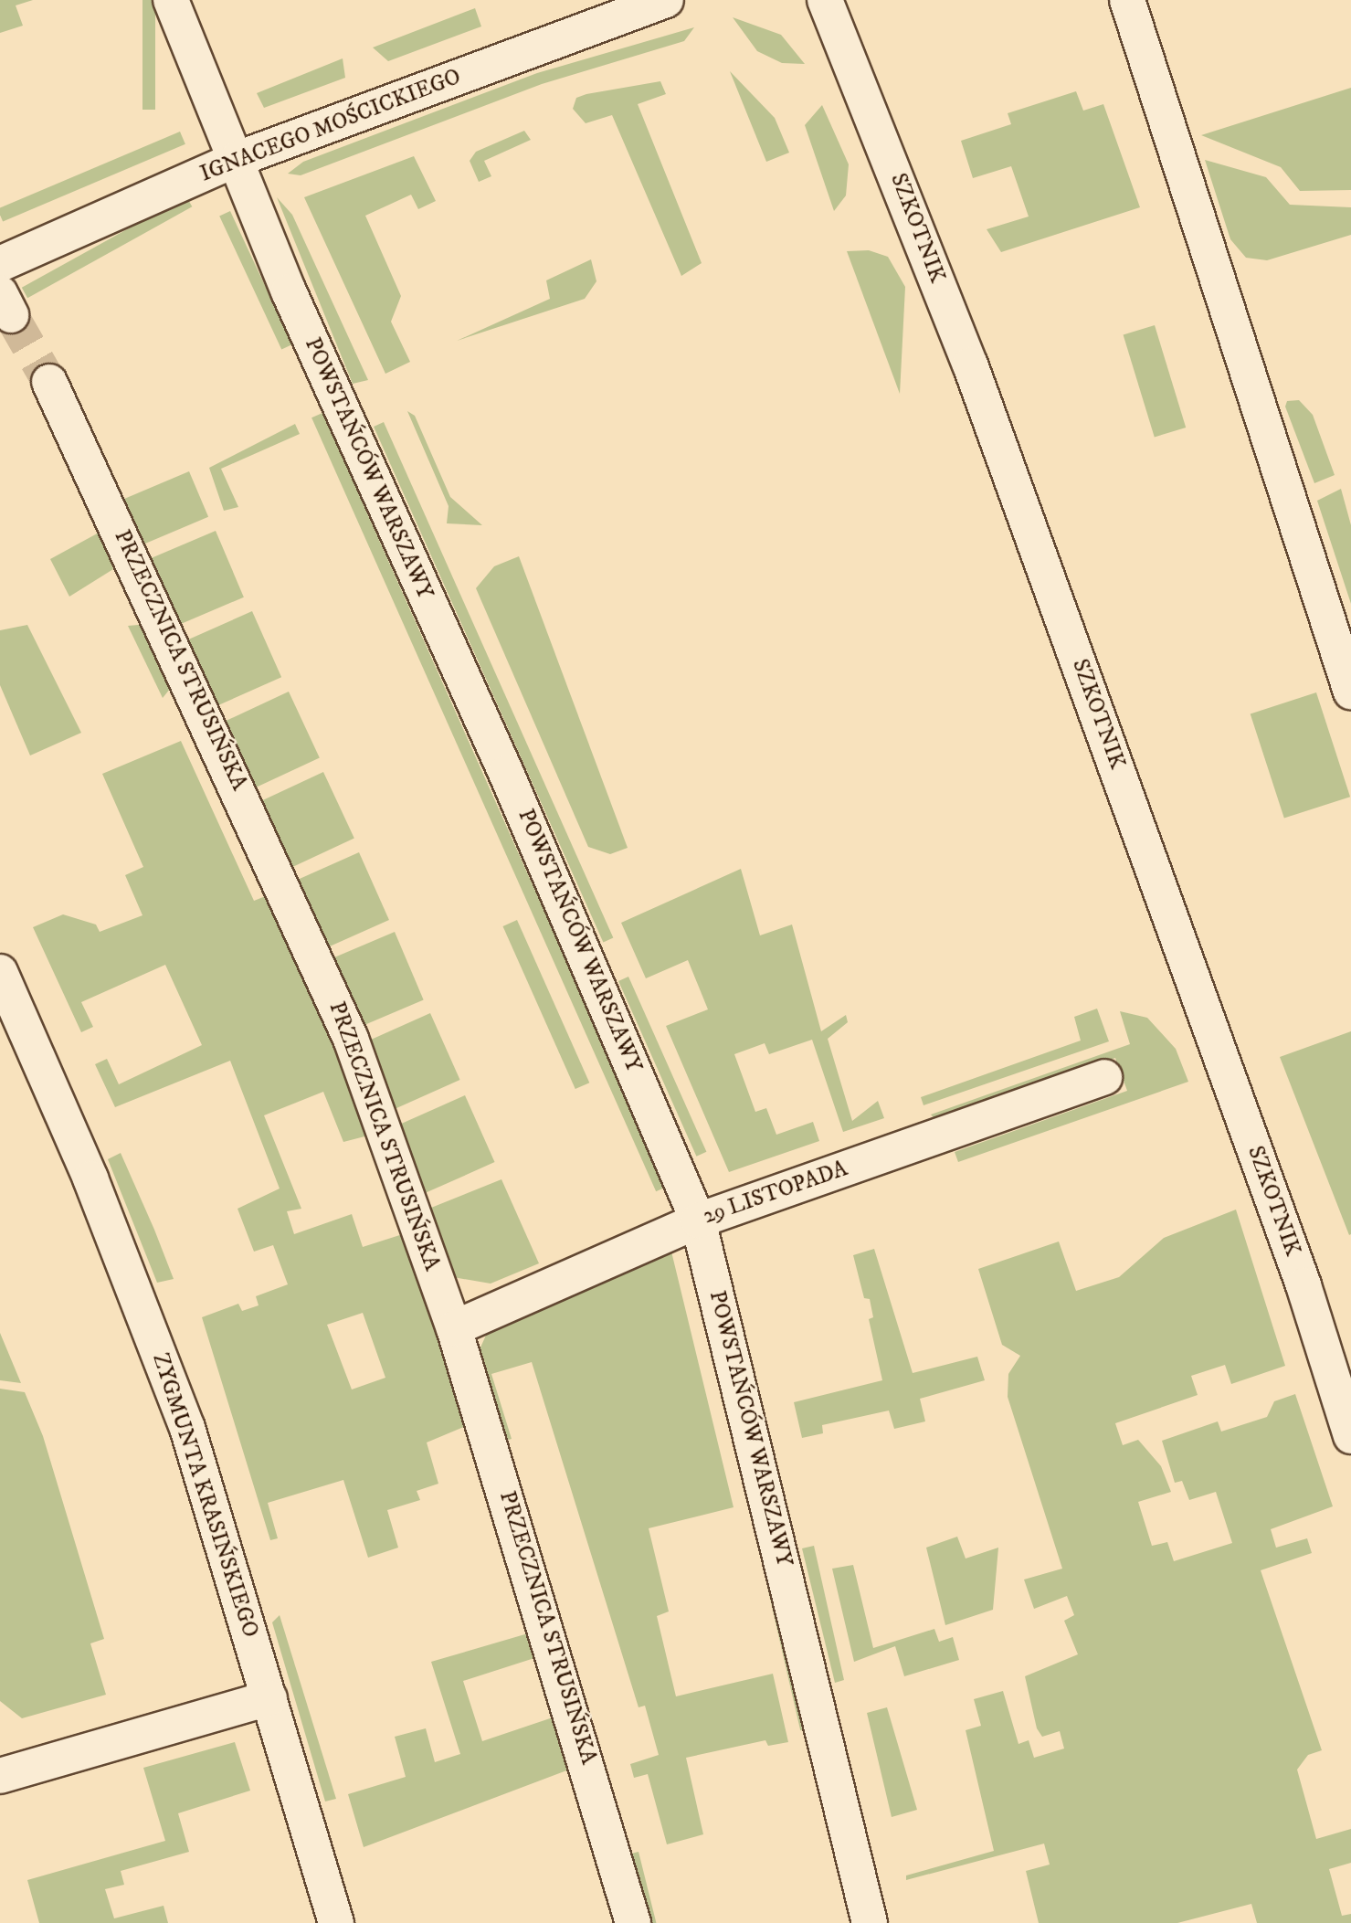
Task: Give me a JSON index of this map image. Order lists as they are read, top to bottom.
{
  "streets": {
    "street": [
      "IGNACEGO MOŚCICKIEGO",
      "SZKOTNIK",
      "POWSTAŃCÓW WARSZAWY",
      "PRZECZNICA STRUSIŃSKA",
      "29 LISTOPADA",
      "ZYGMUNTA KRASIŃSKIEGO"
    ]
  },
  "crossings": [
    ["IGNACEGO MOŚCICKIEGO", "POWSTAŃCÓW WARSZAWY"],
    ["POWSTAŃCÓW WARSZAWY", "29 LISTOPADA"],
    ["PRZECZNICA STRUSIŃSKA", "29 LISTOPADA"]
  ]
}
